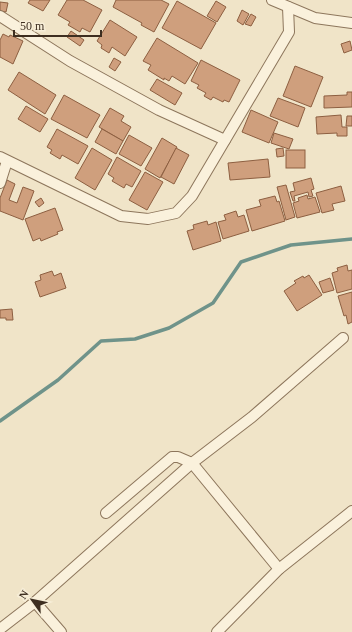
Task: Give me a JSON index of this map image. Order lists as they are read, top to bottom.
{
  "scale_bar": "50 m",
  "north": "top left"
}
